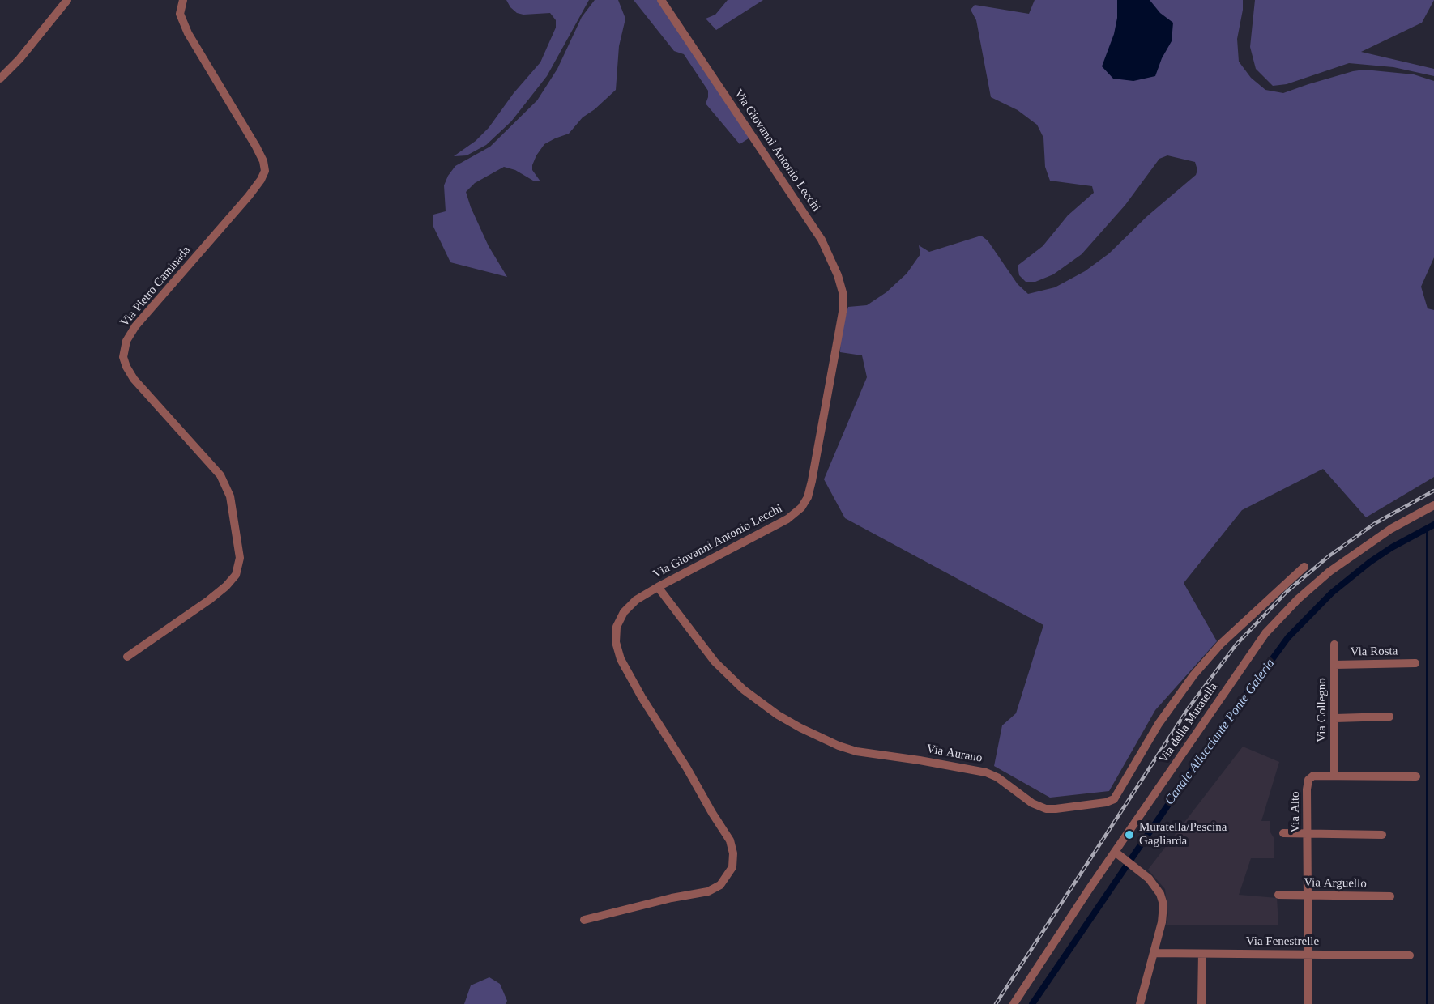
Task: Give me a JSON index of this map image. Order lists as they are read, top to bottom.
{
  "streets": {
    "street": [
      "Via Giovanni Antonio Lecchi",
      "Via Pietro Caminada",
      "Via Rosta",
      "Via Collegno",
      "Via della Muratella",
      "Via Aurano",
      "Via Alto",
      "Via Arguello",
      "Via Fenestrelle"
    ]
  },
  "crossings": [
    ["Via Giovanni Antonio Lecchi", "Via Aurano"],
    ["Via Rosta", "Via Collegno"],
    ["Via Collegno", "Via Alto"],
    ["Via Alto", "Via Arguello"],
    ["Via Alto", "Via Fenestrelle"]
  ],
  "water": ["Canale Allacciante Ponte Galeria"],
  "places": ["Muratella/Pescina Gagliarda"]
}
